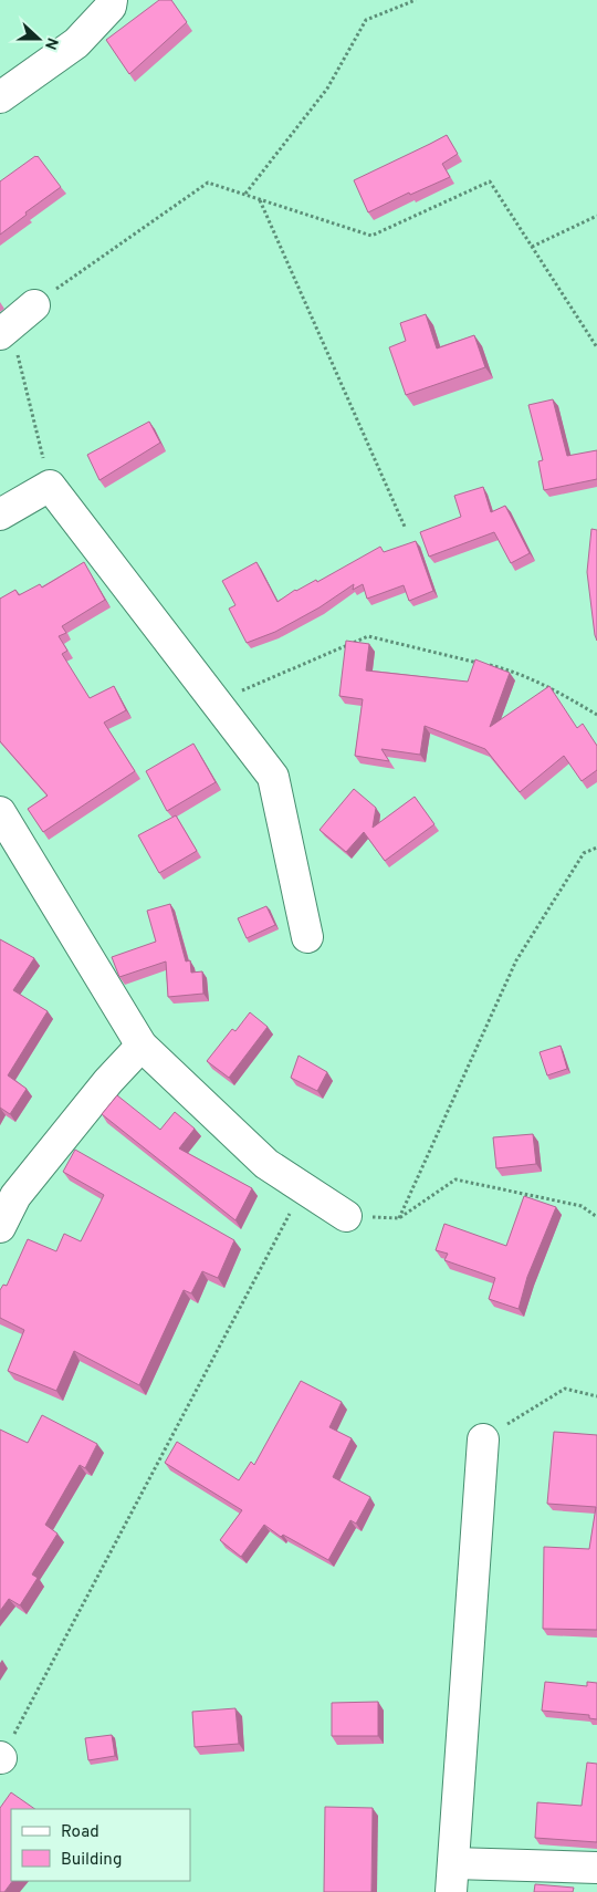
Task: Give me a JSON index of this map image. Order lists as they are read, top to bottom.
{
  "legend": ["Road", "Building"],
  "north": "right"
}
